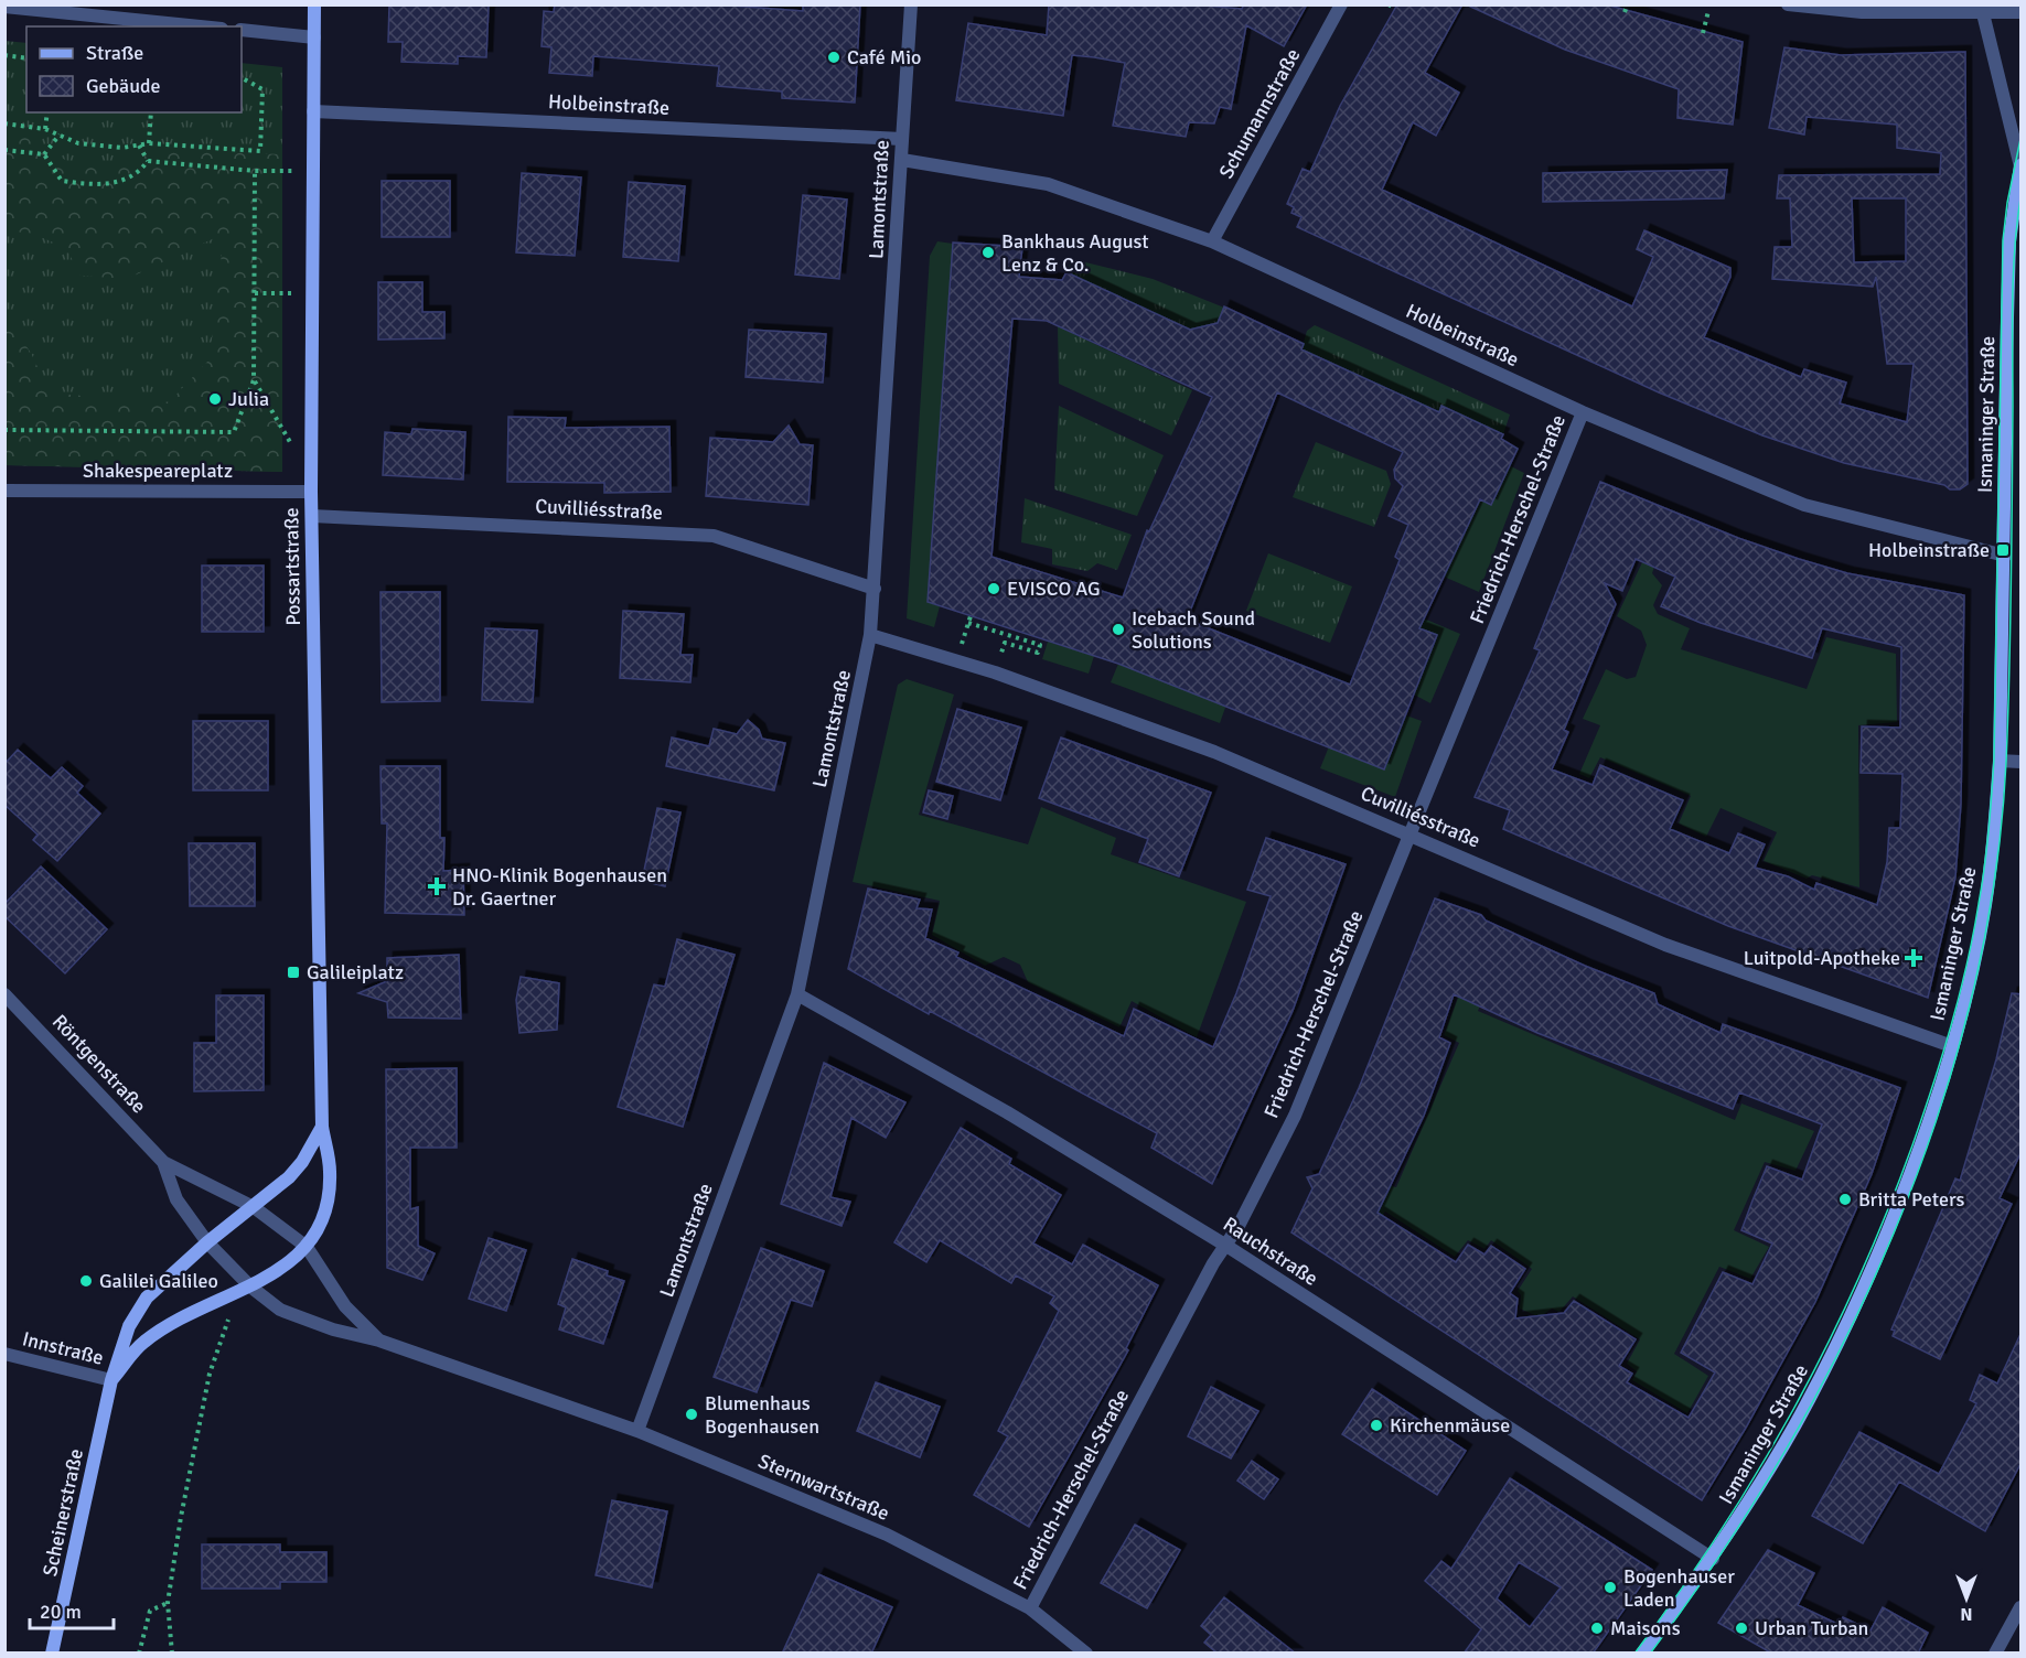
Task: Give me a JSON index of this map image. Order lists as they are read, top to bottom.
{
  "streets": {
    "street": [
      "Holbeinstraße",
      "Schumannstraße",
      "Lamontstraße",
      "Ismaninger Straße",
      "Shakespeareplatz",
      "Cuvilliésstraße",
      "Friedrich-Herschel-Straße",
      "Possartstraße",
      "Röntgenstraße",
      "Rauchstraße",
      "Innstraße",
      "Sternwartstraße",
      "Scheinerstraße"
    ]
  },
  "crossings": [
    ["Holbeinstraße", "Schumannstraße"],
    ["Holbeinstraße", "Lamontstraße"],
    ["Holbeinstraße", "Ismaninger Straße"],
    ["Holbeinstraße", "Friedrich-Herschel-Straße"],
    ["Holbeinstraße", "Possartstraße"],
    ["Lamontstraße", "Cuvilliésstraße"],
    ["Lamontstraße", "Rauchstraße"],
    ["Lamontstraße", "Sternwartstraße"],
    ["Ismaninger Straße", "Cuvilliésstraße"],
    ["Ismaninger Straße", "Rauchstraße"],
    ["Shakespeareplatz", "Possartstraße"],
    ["Cuvilliésstraße", "Friedrich-Herschel-Straße"],
    ["Cuvilliésstraße", "Possartstraße"],
    ["Friedrich-Herschel-Straße", "Rauchstraße"],
    ["Friedrich-Herschel-Straße", "Sternwartstraße"],
    ["Innstraße", "Scheinerstraße"]
  ],
  "places": {
    "other": [
      "Café Mio",
      "Bankhaus August Lenz & Co.",
      "Julia",
      "EVISCO AG",
      "Icebach Sound Solutions",
      "Britta Peters",
      "Galilei Galileo",
      "Blumenhaus Bogenhausen",
      "Kirchenmäuse",
      "Bogenhauser Laden",
      "Maisons",
      "Urban Turban"
    ],
    "transit": ["Holbeinstraße", "Galileiplatz"],
    "health": ["HNO-Klinik Bogenhausen Dr. Gaertner", "Luitpold-Apotheke"]
  },
  "legend": ["Straße", "Gebäude"],
  "scale_bar": "20 m",
  "north": "bottom"
}
